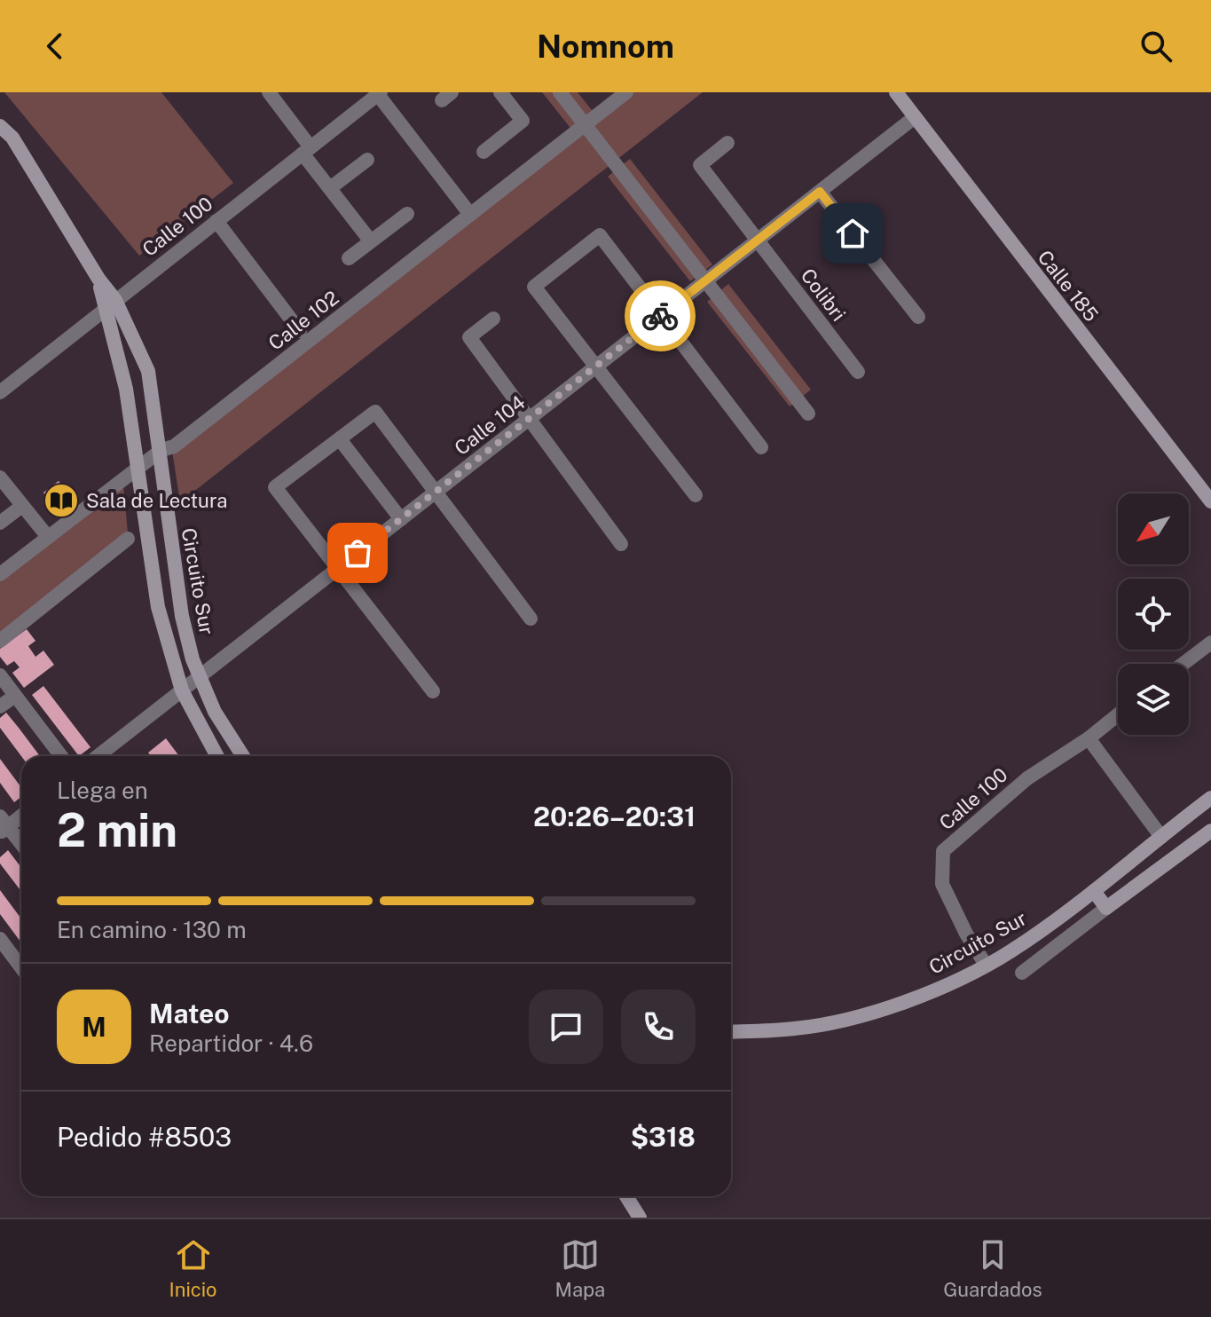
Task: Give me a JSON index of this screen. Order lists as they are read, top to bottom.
{
  "streets": {
    "street": [
      "Calle 100",
      "Calle 185",
      "Colibri",
      "Calle 102",
      "Calle 104",
      "Circuito Sur"
    ]
  },
  "crossings": [
    ["Calle 100", "Circuito Sur"],
    ["Calle 185", "Calle 104"],
    ["Colibri", "Calle 104"],
    ["Calle 102", "Circuito Sur"],
    ["Calle 104", "Circuito Sur"]
  ],
  "places": {
    "library": ["Sala de Lectura"]
  },
  "north": "bottom left",
  "page": {
    "header": "Nomnom",
    "heading": ["2 min", "Llega en", "20:26–20:31"],
    "panel": [
      "Mateo",
      "Repartidor · 4.6",
      "Pedido #8503",
      "$318"
    ],
    "bar": "En camino · 130 m",
    "round": "M",
    "tabs": ["Inicio", "Mapa", "Guardados"]
  }
}
